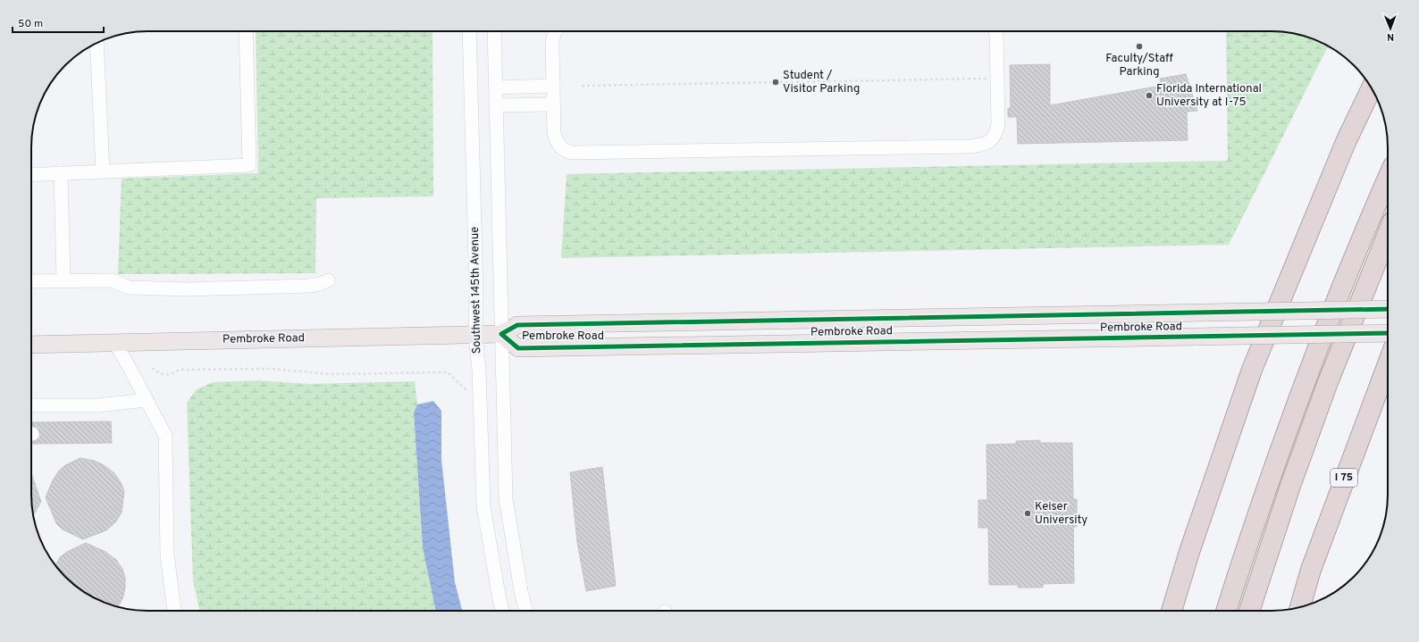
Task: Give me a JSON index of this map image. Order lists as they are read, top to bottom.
{
  "streets": {
    "highway": ["I 75"],
    "main road": ["Pembroke Road"],
    "street": ["Southwest 145th Avenue"]
  },
  "crossings": [
    ["Southwest 145th Avenue", "Pembroke Road"]
  ],
  "places": [
    "Faculty/Staff Parking",
    "Student / Visitor Parking",
    "Florida International University at I-75",
    "Keiser University"
  ],
  "scale_bar": "50 m",
  "north": "bottom"
}
